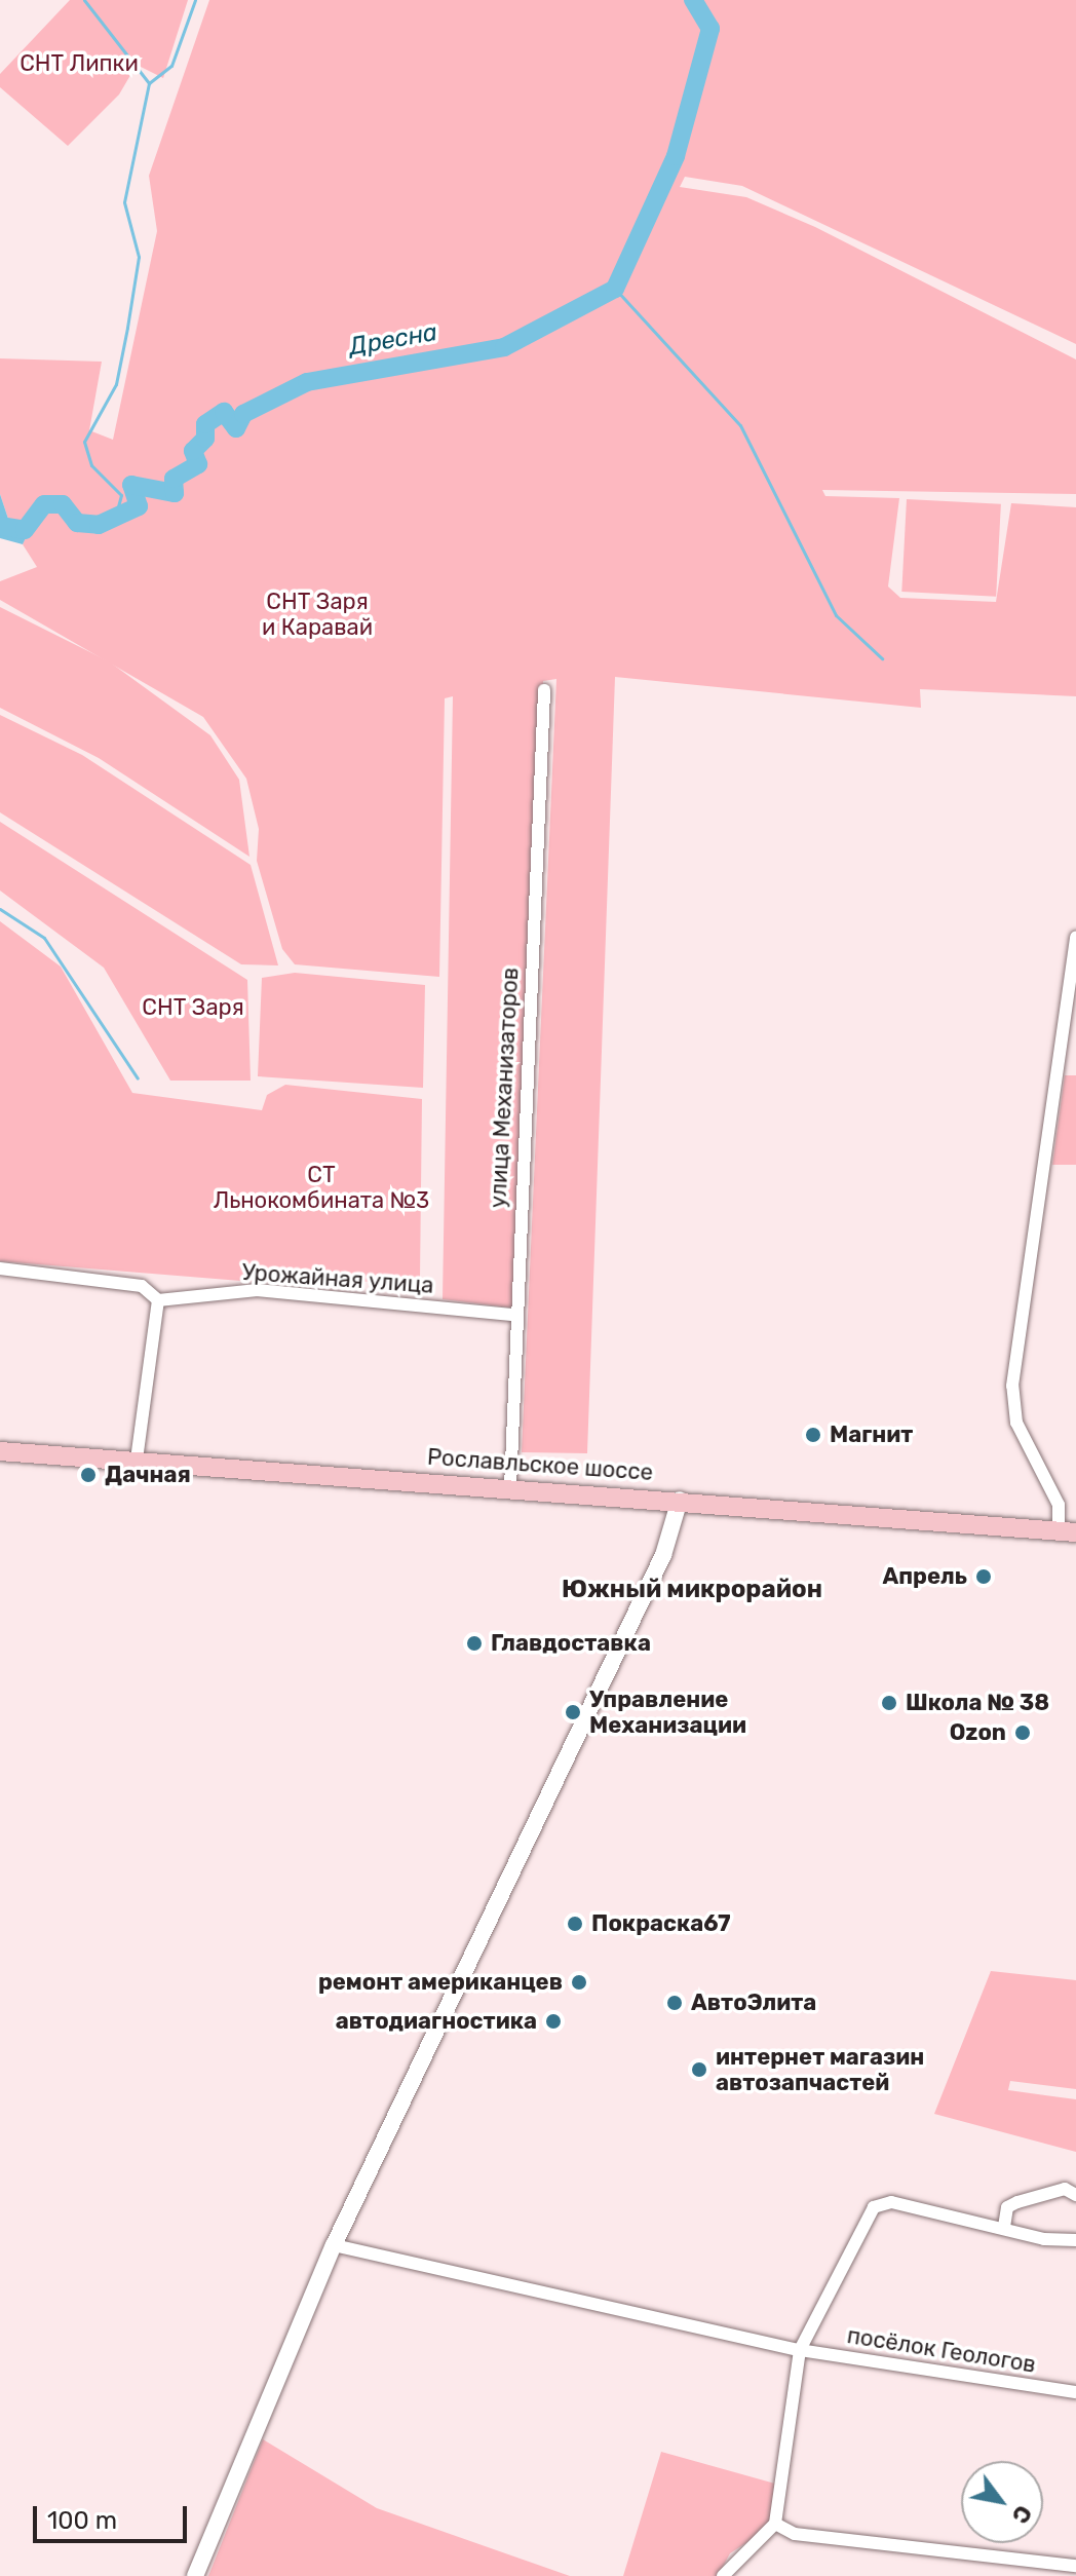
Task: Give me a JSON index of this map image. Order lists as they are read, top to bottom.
{
  "streets": {
    "main road": ["Рославльское шоссе"],
    "street": ["улица Механизаторов", "Урожайная улица", "посёлок Геологов"]
  },
  "crossings": [
    ["улица Механизаторов", "Урожайная улица"],
    ["улица Механизаторов", "Рославльское шоссе"]
  ],
  "districts": ["Южный микрорайон"],
  "water": ["Дресна"],
  "parks": [
    "СНТ Липки",
    "СНТ Заря и Каравай",
    "СНТ Заря",
    "СТ Льнокомбината №3"
  ],
  "places": [
    "Магнит",
    "Дачная",
    "Апрель",
    "Главдоставка",
    "Школа № 38",
    "Управление Механизации",
    "Ozon",
    "Покраска67",
    "ремонт американцев",
    "АвтоЭлита",
    "автодиагностика",
    "интернет магазин автозапчастей"
  ],
  "scale_bar": "100 m",
  "north": "bottom right"
}
